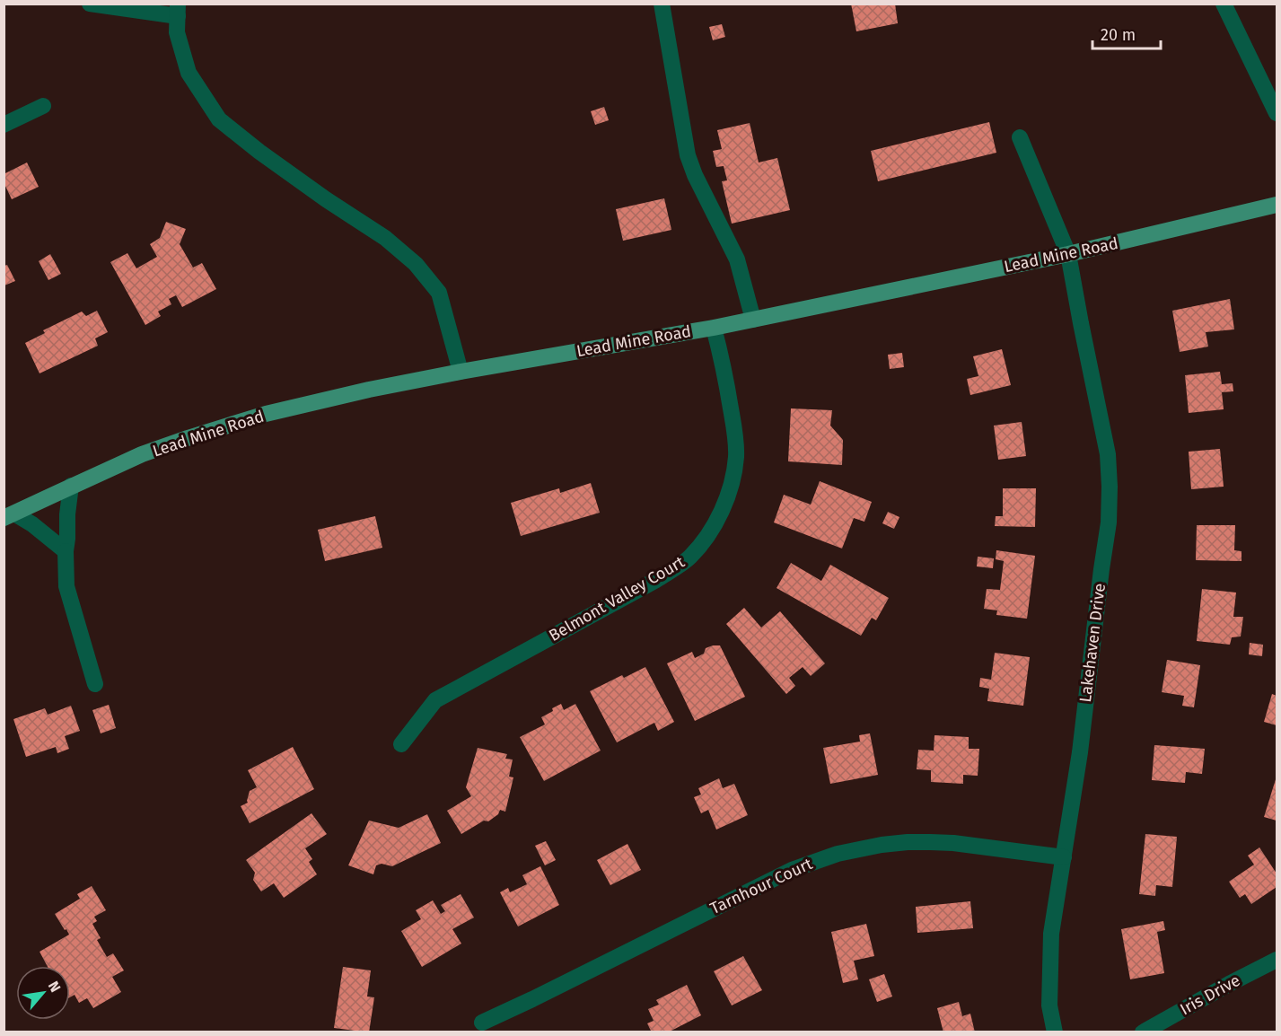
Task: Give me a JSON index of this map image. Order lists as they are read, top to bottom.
{
  "streets": {
    "main road": ["Lead Mine Road"],
    "street": [
      "Belmont Valley Court",
      "Lakehaven Drive",
      "Tarnhour Court",
      "Iris Drive"
    ]
  },
  "crossings": [
    ["Lead Mine Road", "Belmont Valley Court"],
    ["Lead Mine Road", "Lakehaven Drive"],
    ["Lakehaven Drive", "Tarnhour Court"]
  ],
  "scale_bar": "20 m",
  "north": "top right"
}
